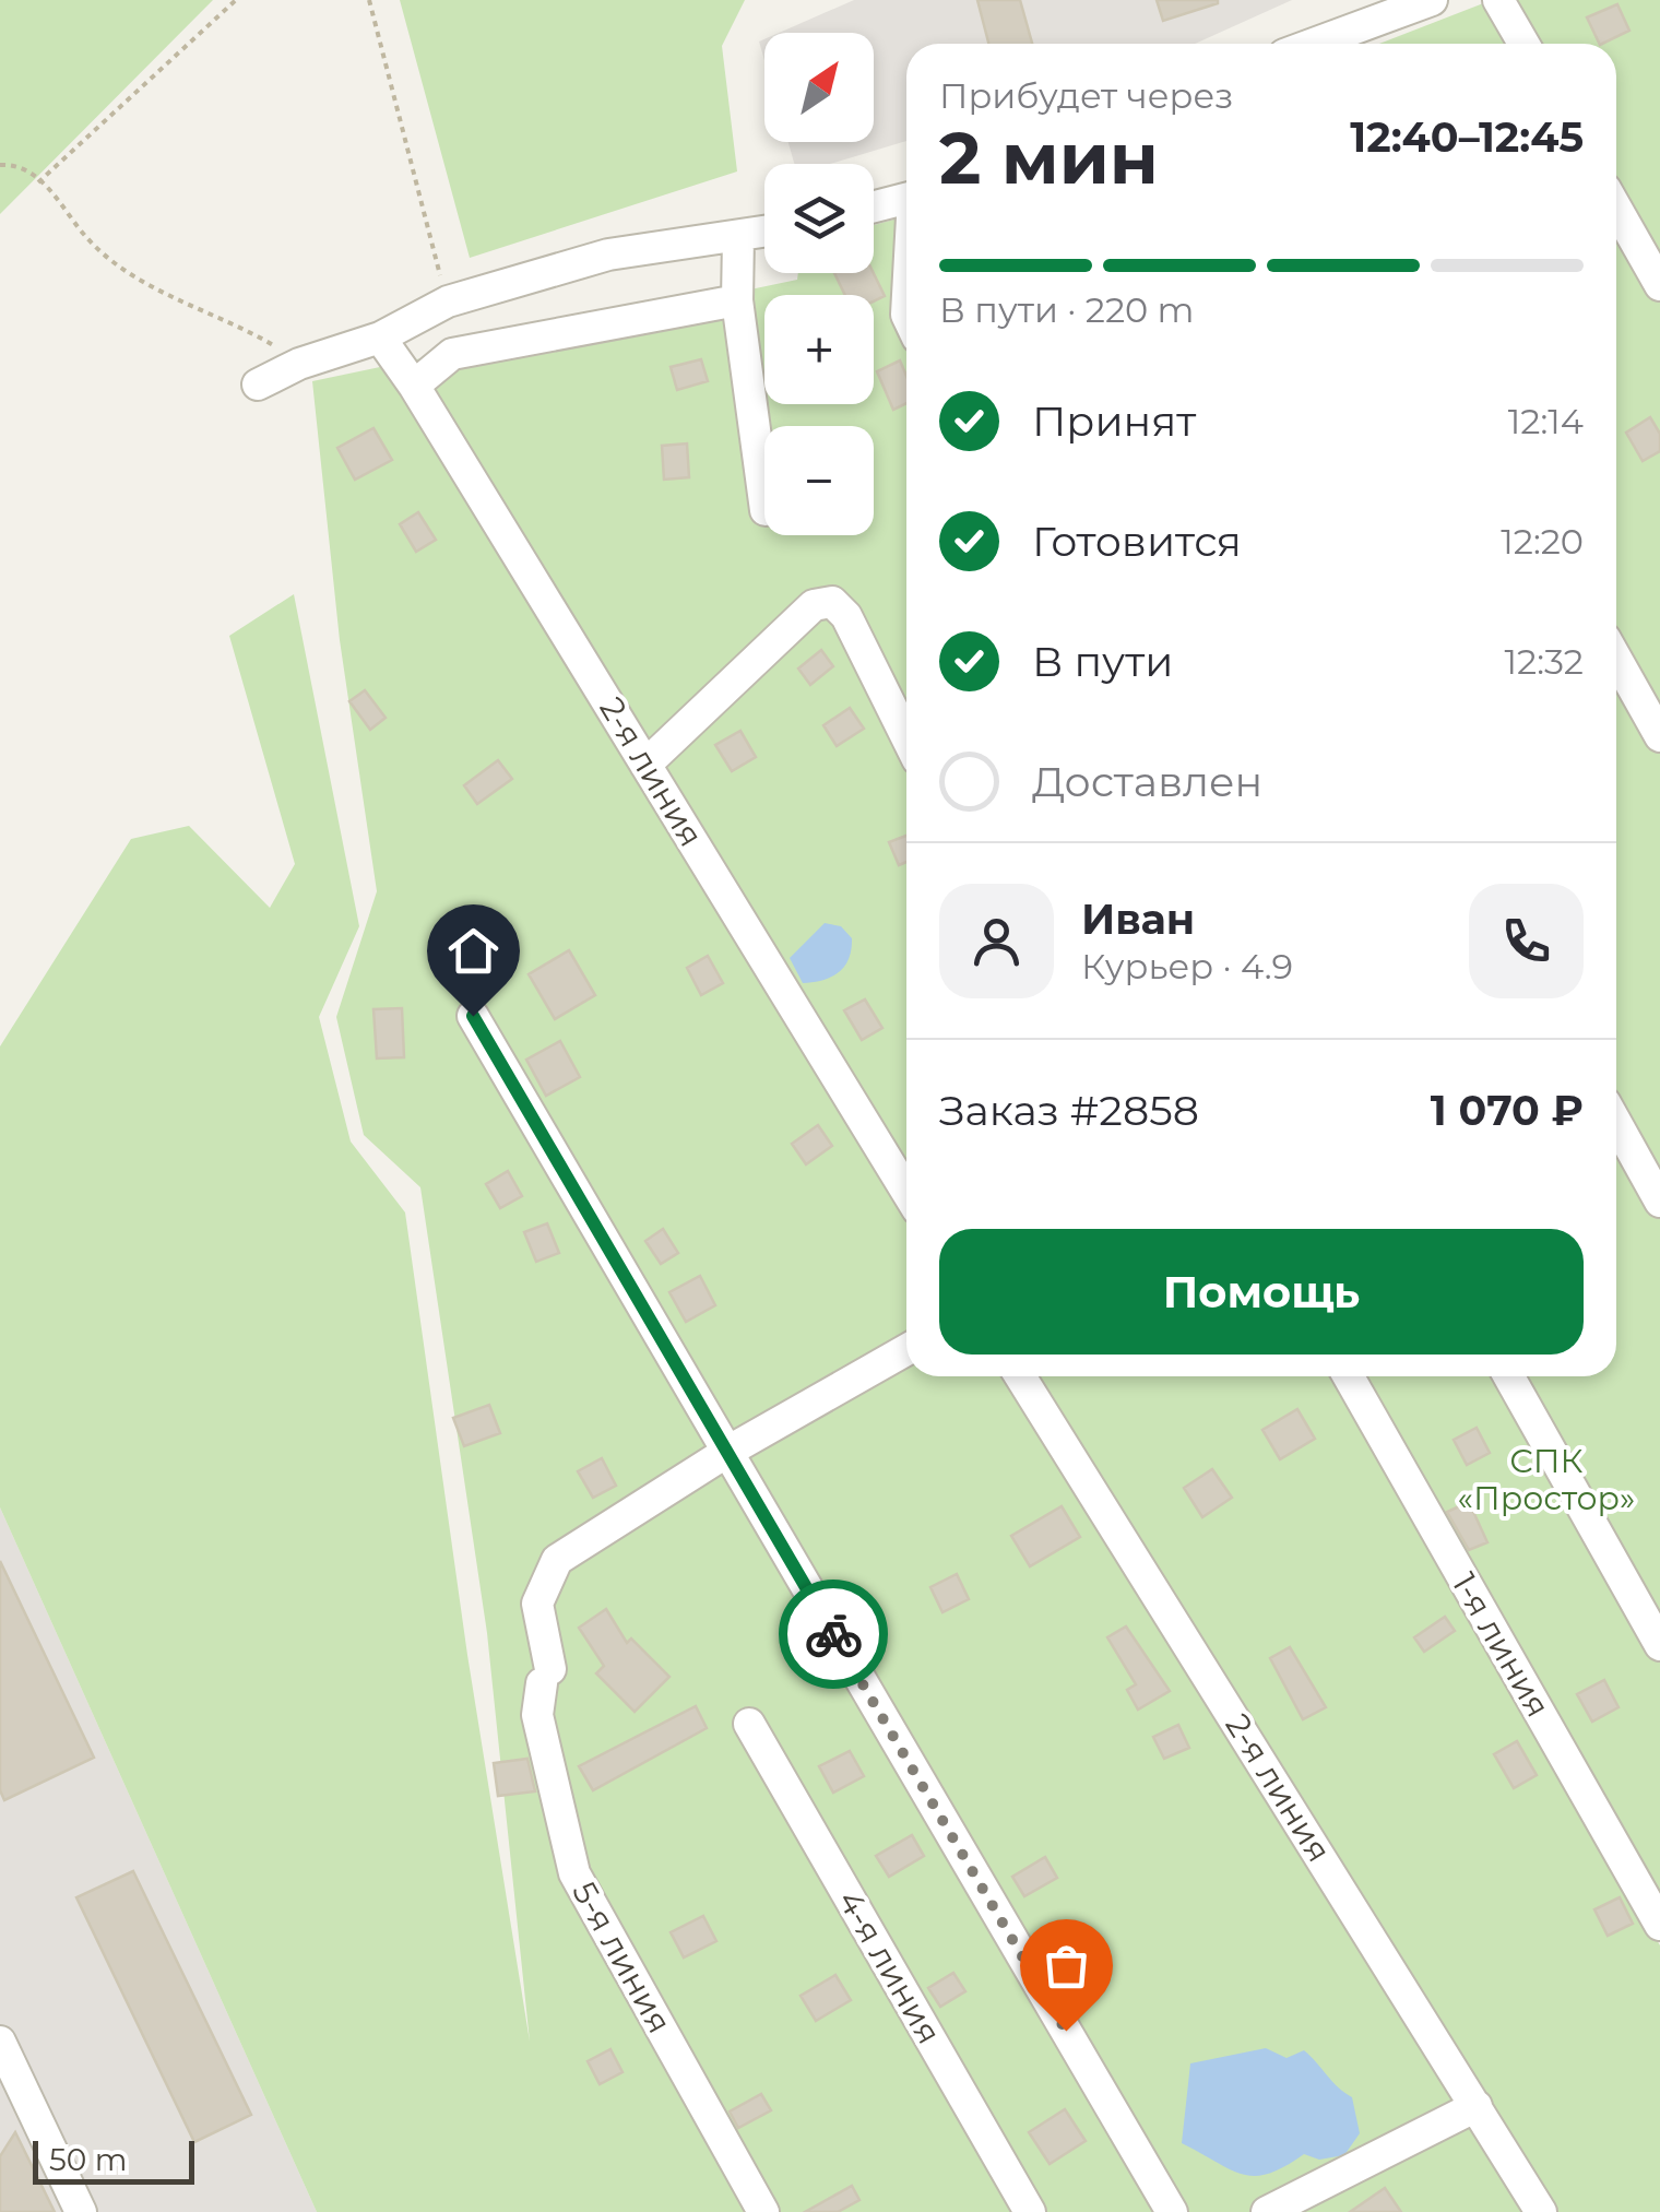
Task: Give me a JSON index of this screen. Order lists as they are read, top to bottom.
{
  "streets": {
    "street": [
      "2-я линия",
      "1-я линия",
      "5-я линия",
      "4-я линия"
    ]
  },
  "parks": ["СПК «Простор»"],
  "scale_bar": "50 m",
  "north": "top right",
  "page": {
    "map_buttons": ["+", "−"],
    "heading": ["2 мин", "Прибудет через", "12:40–12:45"],
    "panel": [
      "Иван",
      "Курьер · 4.9",
      "Заказ #2858",
      "1 070 ₽"
    ],
    "bar": "В пути · 220 m",
    "list": [
      ["Принят", "12:14"],
      ["Готовится", "12:20"],
      ["В пути", "12:32"],
      "Доставлен"
    ],
    "buttons": "Помощь",
    "scale": "50 m"
  }
}
